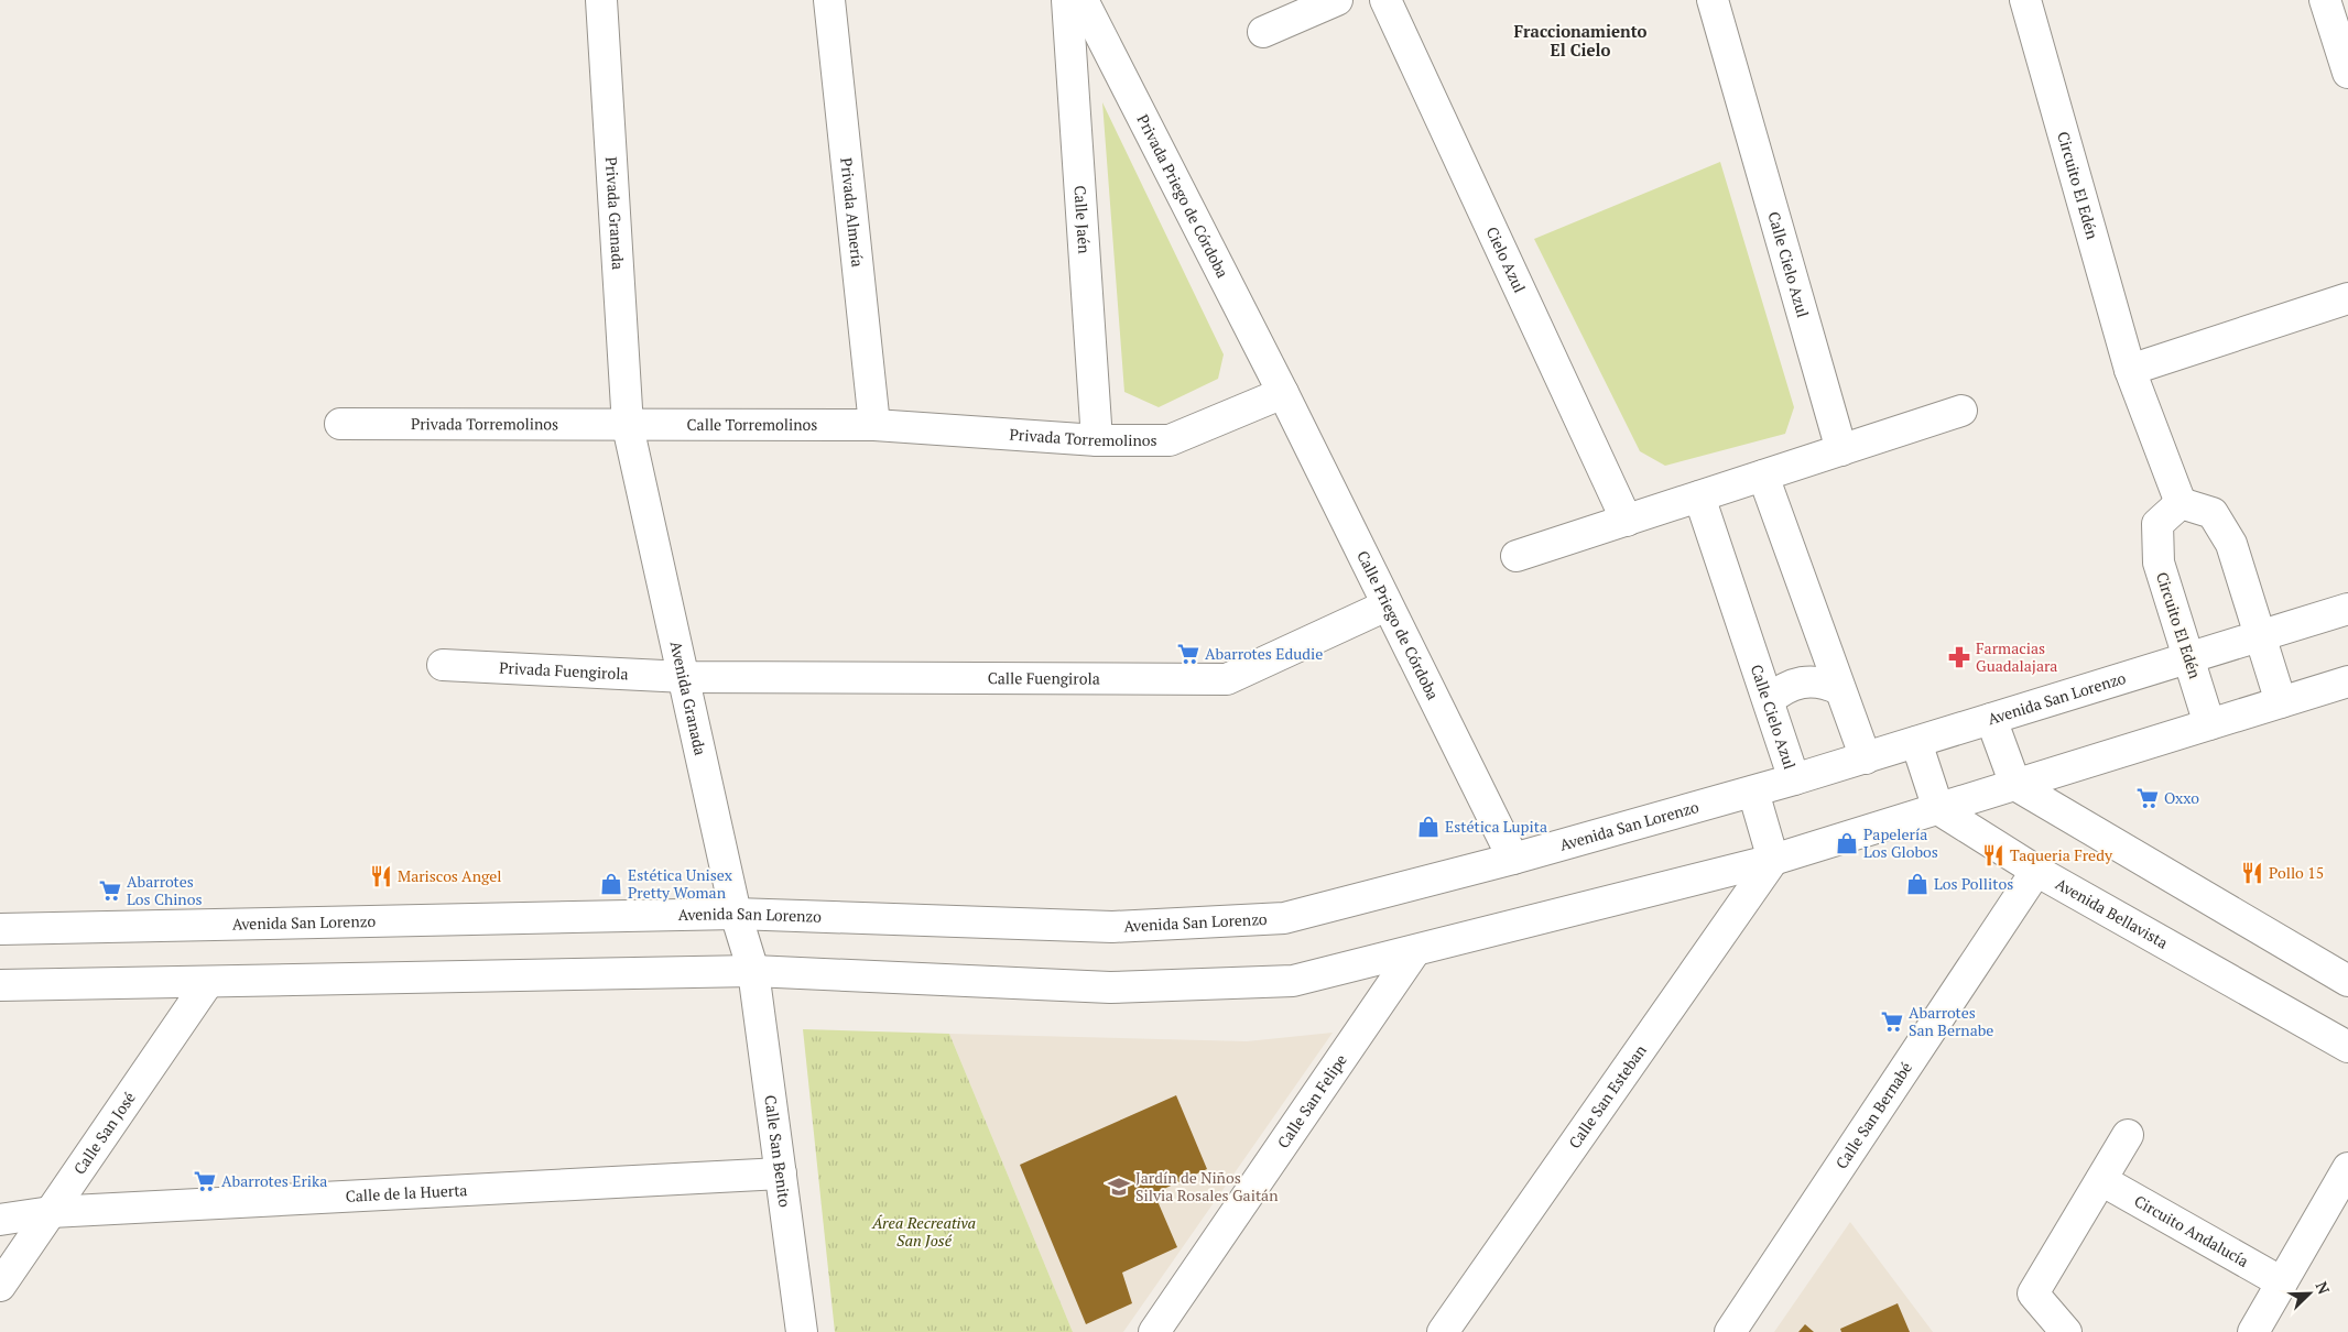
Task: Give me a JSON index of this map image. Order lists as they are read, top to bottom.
{
  "streets": {
    "street": [
      "Circuito El Edén",
      "Privada Priego de Córdoba",
      "Privada Granada",
      "Privada Almería",
      "Calle Jaén",
      "Cielo Azul",
      "Calle Cielo Azul",
      "Privada Torremolinos",
      "Calle Torremolinos",
      "Calle Priego de Córdoba",
      "Privada Fuengirola",
      "Calle Fuengirola",
      "Avenida Granada",
      "Avenida San Lorenzo",
      "Avenida Bellavista",
      "Calle San Esteban",
      "Calle San Felipe",
      "Calle San Bernabé",
      "Calle San José",
      "Calle San Benito",
      "Calle de la Huerta",
      "Circuito Andalucía"
    ]
  },
  "crossings": [
    ["Circuito El Edén", "Avenida San Lorenzo"],
    ["Privada Priego de Córdoba", "Privada Torremolinos"],
    ["Privada Priego de Córdoba", "Calle Priego de Córdoba"],
    ["Privada Granada", "Privada Torremolinos"],
    ["Privada Granada", "Calle Torremolinos"],
    ["Privada Granada", "Avenida Granada"],
    ["Privada Almería", "Privada Torremolinos"],
    ["Privada Almería", "Calle Torremolinos"],
    ["Calle Jaén", "Privada Torremolinos"],
    ["Calle Cielo Azul", "Avenida San Lorenzo"],
    ["Privada Torremolinos", "Calle Torremolinos"],
    ["Privada Torremolinos", "Calle Priego de Córdoba"],
    ["Privada Torremolinos", "Avenida Granada"],
    ["Calle Torremolinos", "Avenida Granada"],
    ["Calle Priego de Córdoba", "Calle Fuengirola"],
    ["Calle Priego de Córdoba", "Avenida San Lorenzo"],
    ["Privada Fuengirola", "Calle Fuengirola"],
    ["Privada Fuengirola", "Avenida Granada"],
    ["Calle Fuengirola", "Avenida Granada"],
    ["Avenida Granada", "Avenida San Lorenzo"],
    ["Avenida Granada", "Calle San Benito"],
    ["Avenida Bellavista", "Calle San Bernabé"],
    ["Calle San José", "Calle de la Huerta"],
    ["Calle San Benito", "Calle de la Huerta"]
  ],
  "districts": ["Fraccionamiento El Cielo"],
  "parks": ["Área Recreativa San José"],
  "places": {
    "supermarket": [
      "Abarrotes Edudie",
      "Oxxo",
      "Abarrotes Los Chinos",
      "Abarrotes San Bernabe",
      "Abarrotes Erika"
    ],
    "pharmacy": ["Farmacias Guadalajara"],
    "shop": [
      "Estética Lupita",
      "Papelería Los Globos",
      "Estética Unisex Pretty Woman",
      "Los Pollitos"
    ],
    "restaurant": ["Taqueria Fredy", "Pollo 15", "Mariscos Angel"],
    "school or university": ["Jardín de Niños Silvia Rosales Gaitán"]
  },
  "north": "top right"
}
